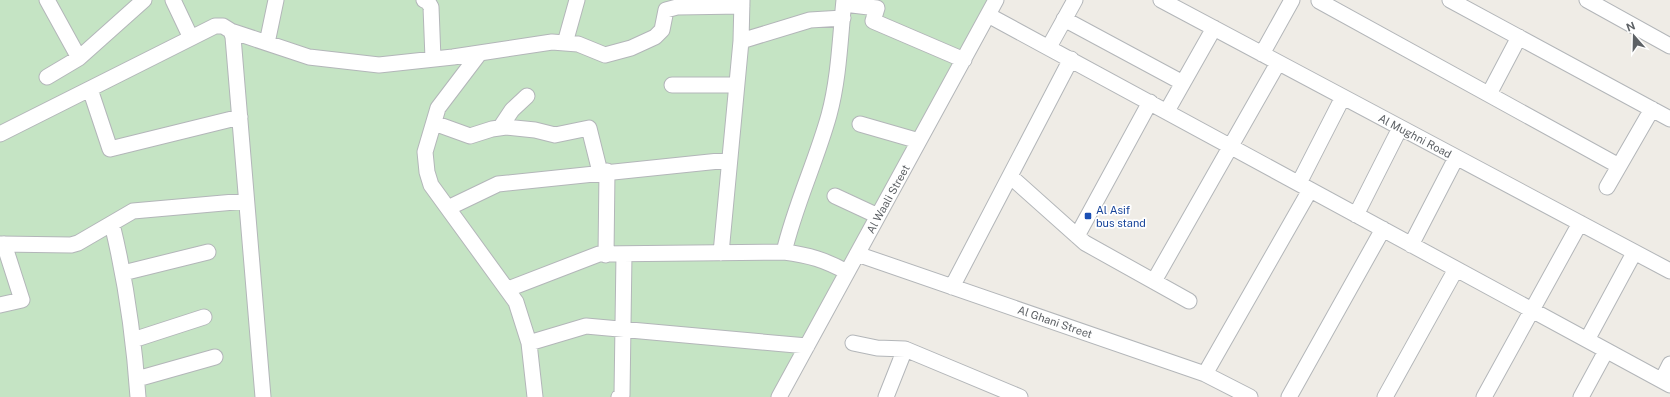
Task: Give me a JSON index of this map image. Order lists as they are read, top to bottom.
{
  "streets": {
    "street": ["Al Mughni Road", "Al Waali Street", "Al Ghani Street"]
  },
  "crossings": [
    ["Al Waali Street", "Al Ghani Street"]
  ],
  "places": {
    "transit": ["Al Asif bus stand"]
  },
  "north": "top"
}
